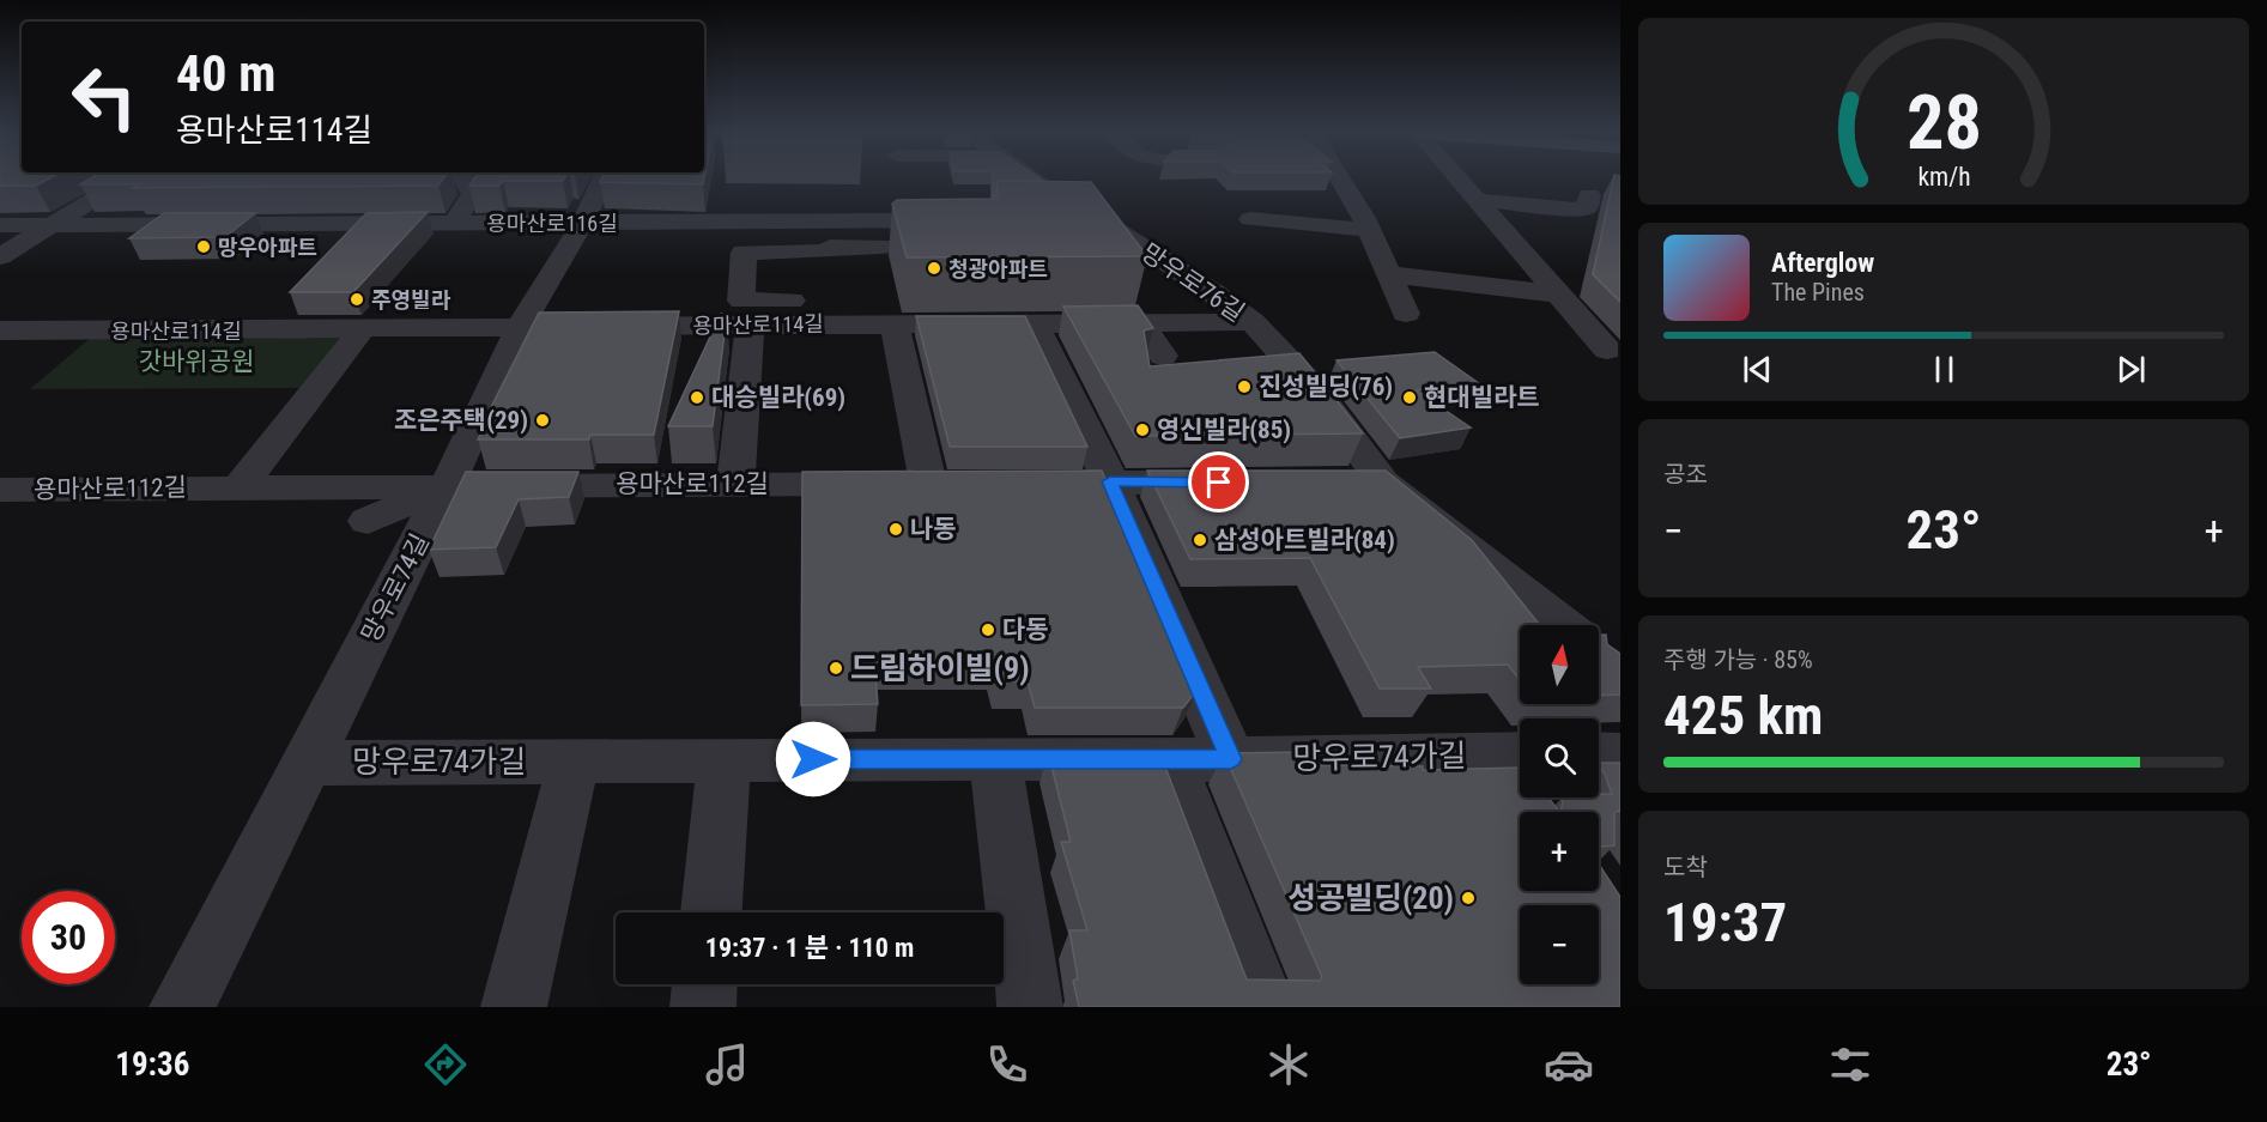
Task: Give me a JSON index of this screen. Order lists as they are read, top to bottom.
{
  "streets": {
    "street": [
      "용마산로116길",
      "망우로76길",
      "용마산로114길",
      "용마산로112길",
      "망우로74길",
      "망우로74가길"
    ]
  },
  "crossings": [
    ["용마산로116길", "망우로74길"],
    ["망우로76길", "용마산로114길"],
    ["용마산로114길", "망우로74길"],
    ["용마산로112길", "망우로74길"],
    ["망우로74길", "망우로74가길"]
  ],
  "parks": ["갓바위공원"],
  "places": [
    "망우아파트",
    "청광아파트",
    "주영빌라",
    "진성빌딩(76)",
    "대승빌라(69)",
    "현대빌라트",
    "조은주택(29)",
    "영신빌라(85)",
    "나동",
    "삼성아트빌라(84)",
    "다동",
    "드림하이빌(9)",
    "성공빌딩(20)"
  ],
  "north": "top",
  "page": {
    "turn": ["40 m", "용마산로114길"],
    "song": ["Afterglow", "The Pines"],
    "tile": [
      "공조",
      ["주행 가능 · 85%", "425 km"],
      ["도착", "19:37"]
    ],
    "heat": ["−", "23°", "+"],
    "map_buttons": ["+", "−"],
    "limit": "30",
    "trip": "19:37 · 1 분 · 110 m",
    "tabs": ["19:36", "23°"],
    "gauge": ["28", "km/h"]
  }
}
